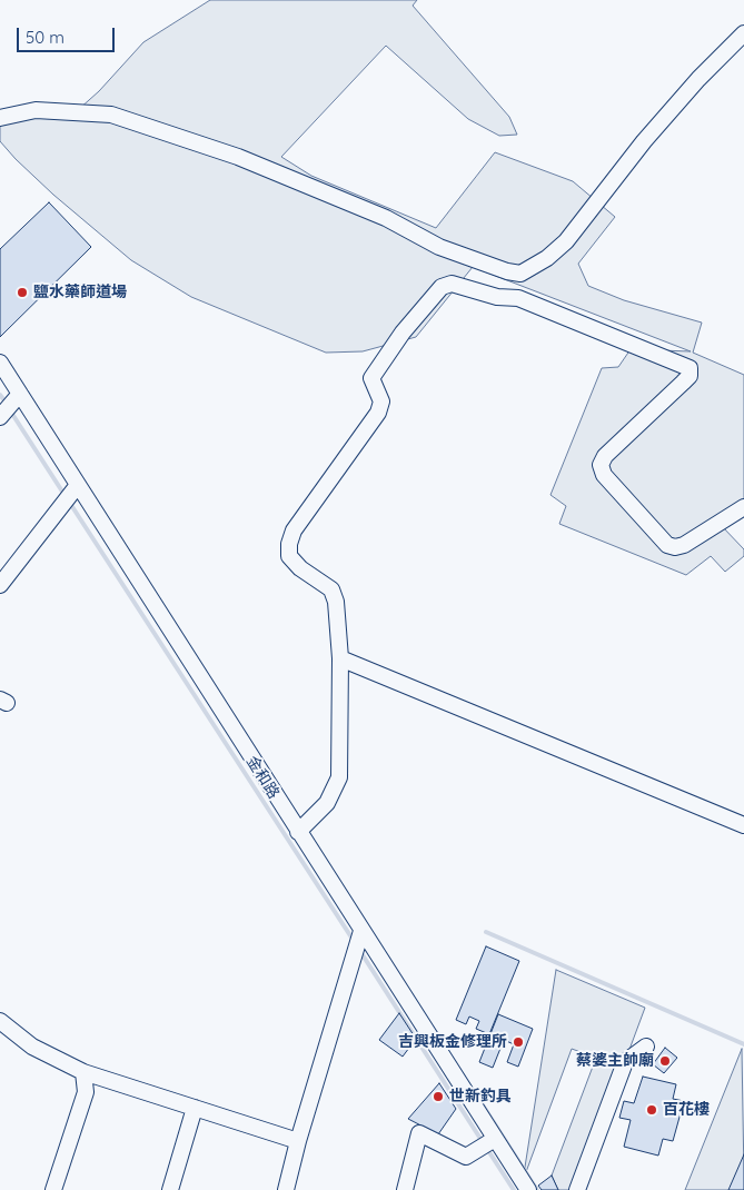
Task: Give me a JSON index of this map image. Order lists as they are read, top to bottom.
{
  "streets": {
    "street": ["金和路"]
  },
  "places": [
    "鹽水藥師道場",
    "吉興板金修理所",
    "蔡婆主帥廟",
    "世新釣具",
    "百花樓"
  ],
  "scale_bar": "50 m"
}
